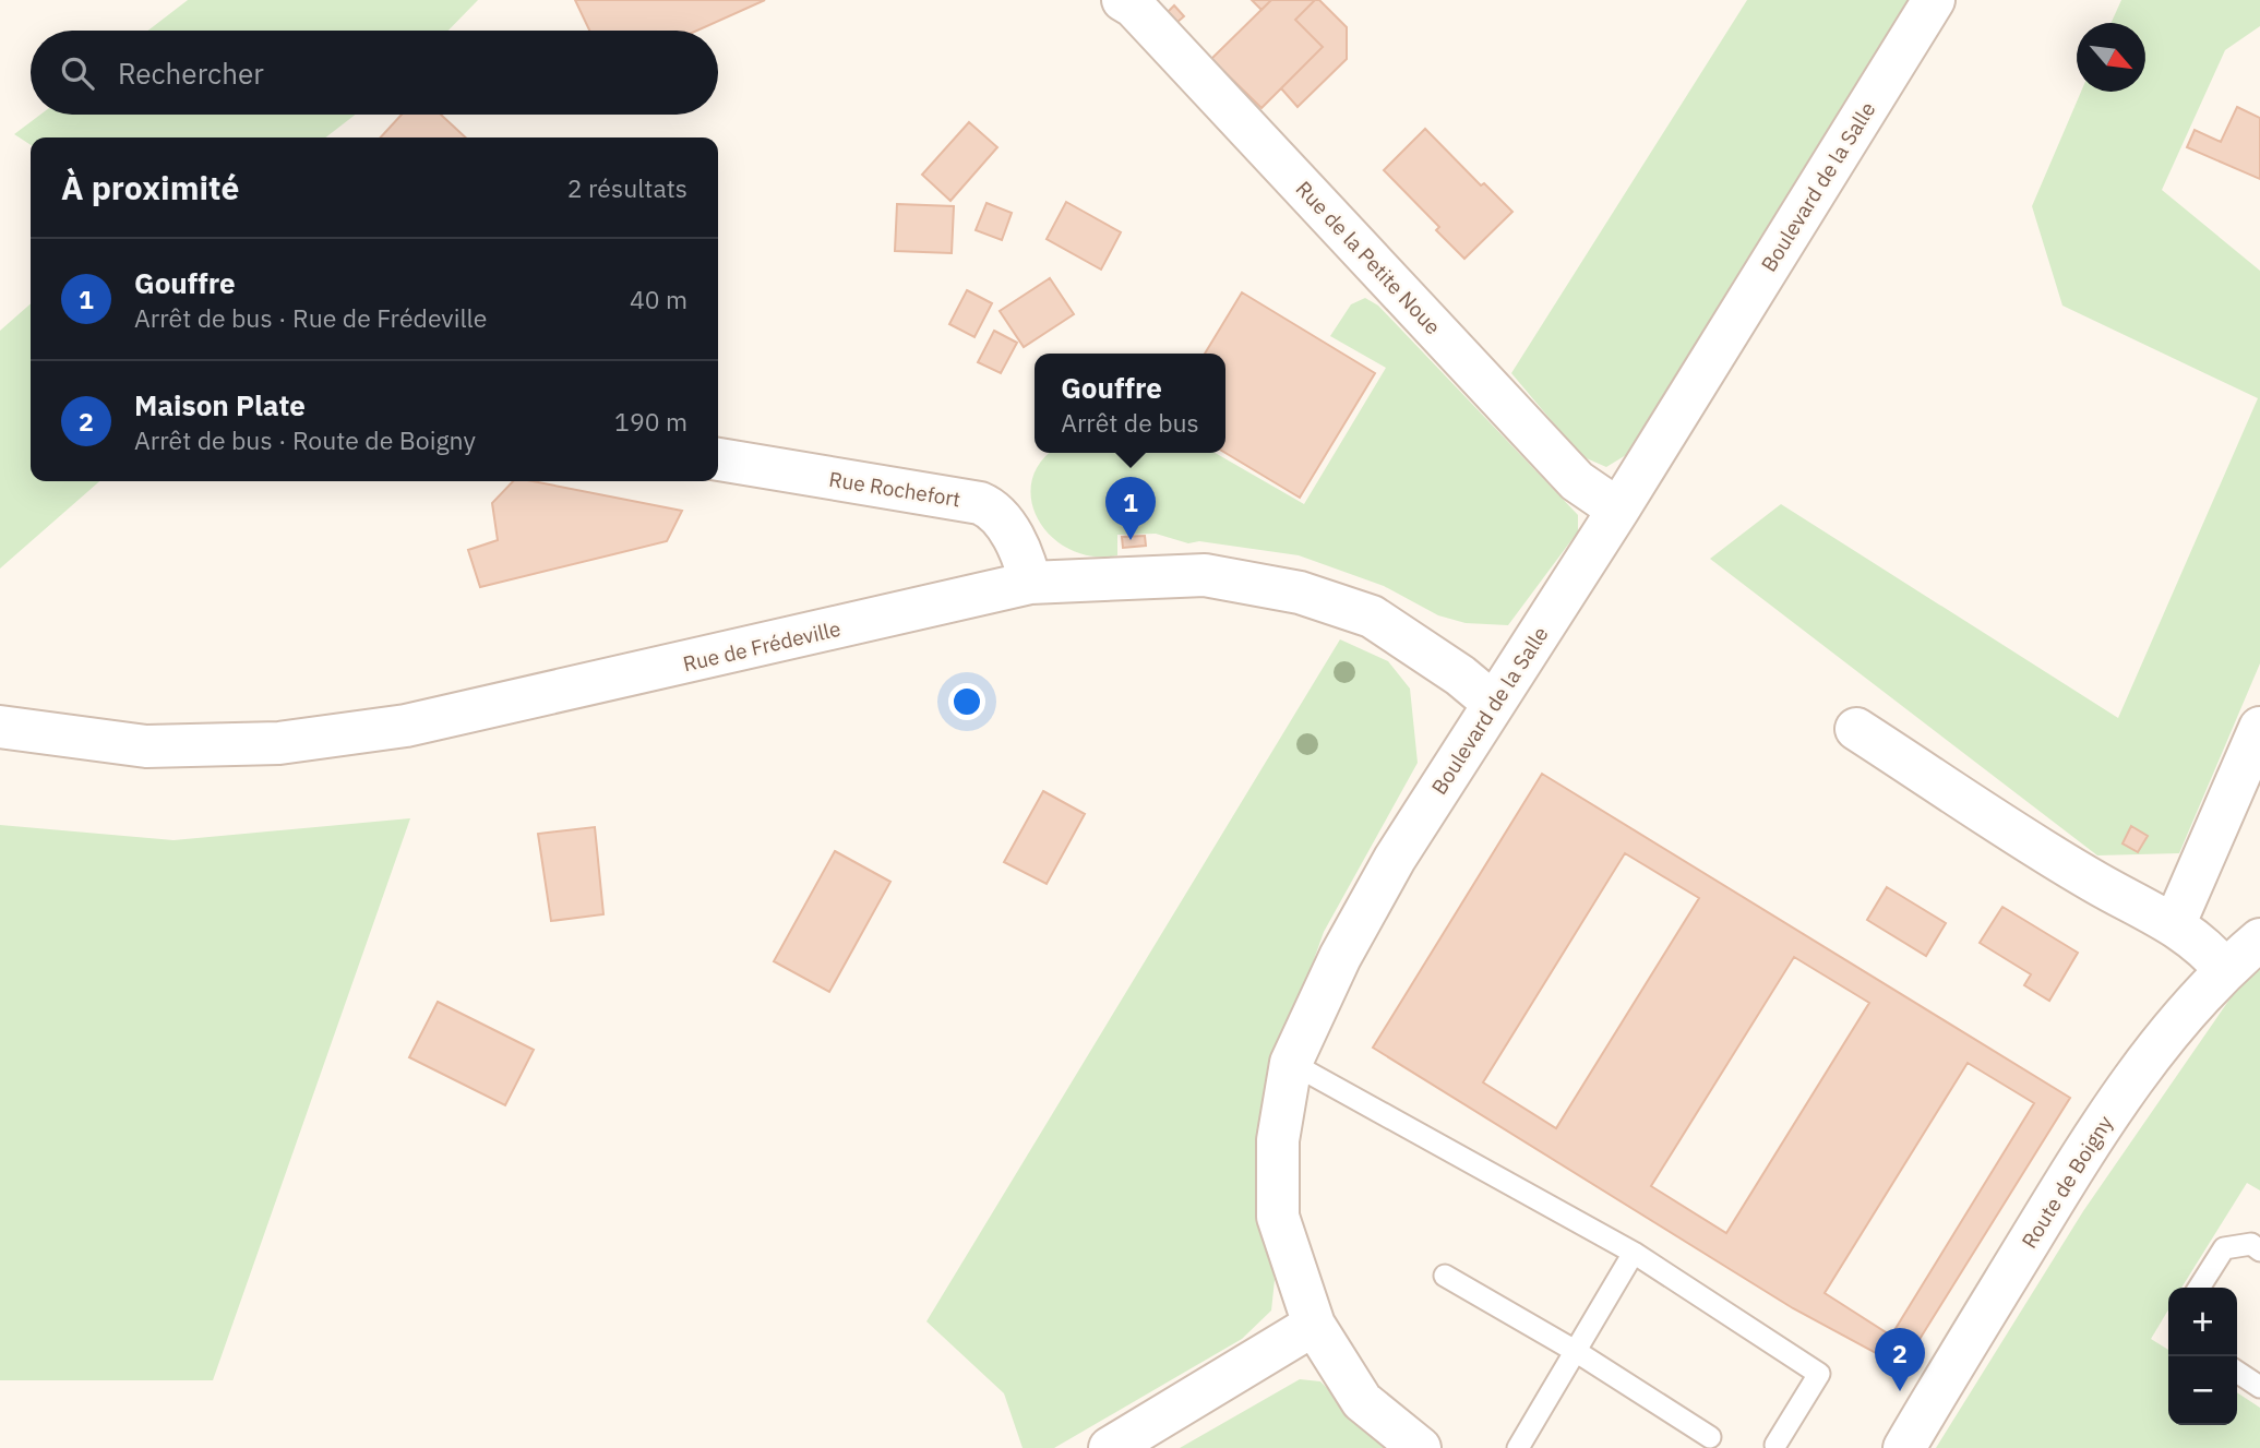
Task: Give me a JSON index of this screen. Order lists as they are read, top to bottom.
{
  "streets": {
    "street": [
      "Boulevard de la Salle",
      "Rue de la Petite Noue",
      "Rue Rochefort",
      "Rue de Frédeville",
      "Route de Boigny"
    ]
  },
  "crossings": [
    ["Boulevard de la Salle", "Rue de la Petite Noue"],
    ["Boulevard de la Salle", "Rue de Frédeville"],
    ["Rue Rochefort", "Rue de Frédeville"]
  ],
  "north": "bottom right",
  "page": {
    "search": "Rechercher",
    "heading": ["À proximité", "2 résultats"],
    "list": [
      {
        "mark": "1",
        "name": "Gouffre",
        "note": "Arrêt de bus · Rue de Frédeville",
        "value": "40 m"
      },
      {
        "mark": "2",
        "name": "Maison Plate",
        "note": "Arrêt de bus · Route de Boigny",
        "value": "190 m"
      }
    ],
    "popup": ["Gouffre", "Arrêt de bus"],
    "pins": ["1", "2"],
    "map_buttons": ["+", "−"]
  }
}
